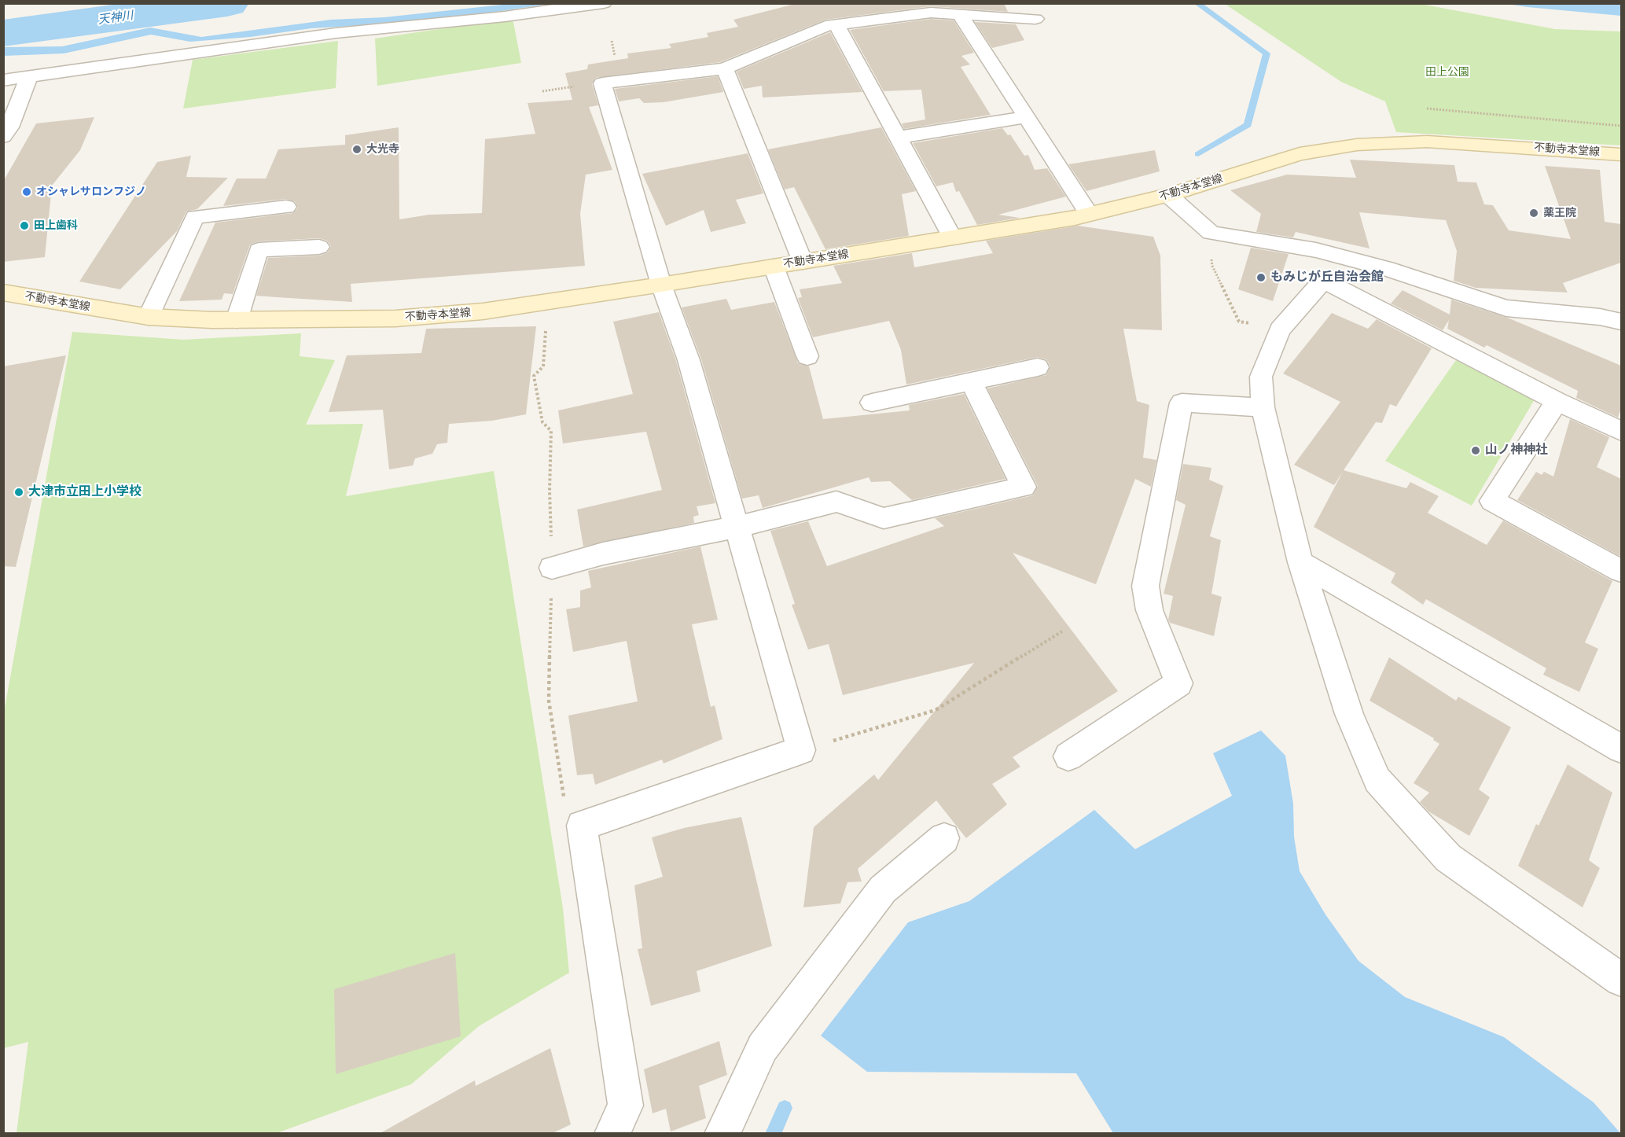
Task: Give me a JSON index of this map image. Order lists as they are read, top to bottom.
{
  "streets": {
    "main road": ["不動寺本堂線"]
  },
  "water": ["天神川"],
  "parks": ["田上公園"],
  "places": [
    "大光寺",
    "オシャレサロンフジノ",
    "薬王院",
    "田上歯科",
    "もみじが丘自治会館",
    "山ノ神神社",
    "大津市立田上小学校"
  ]
}
